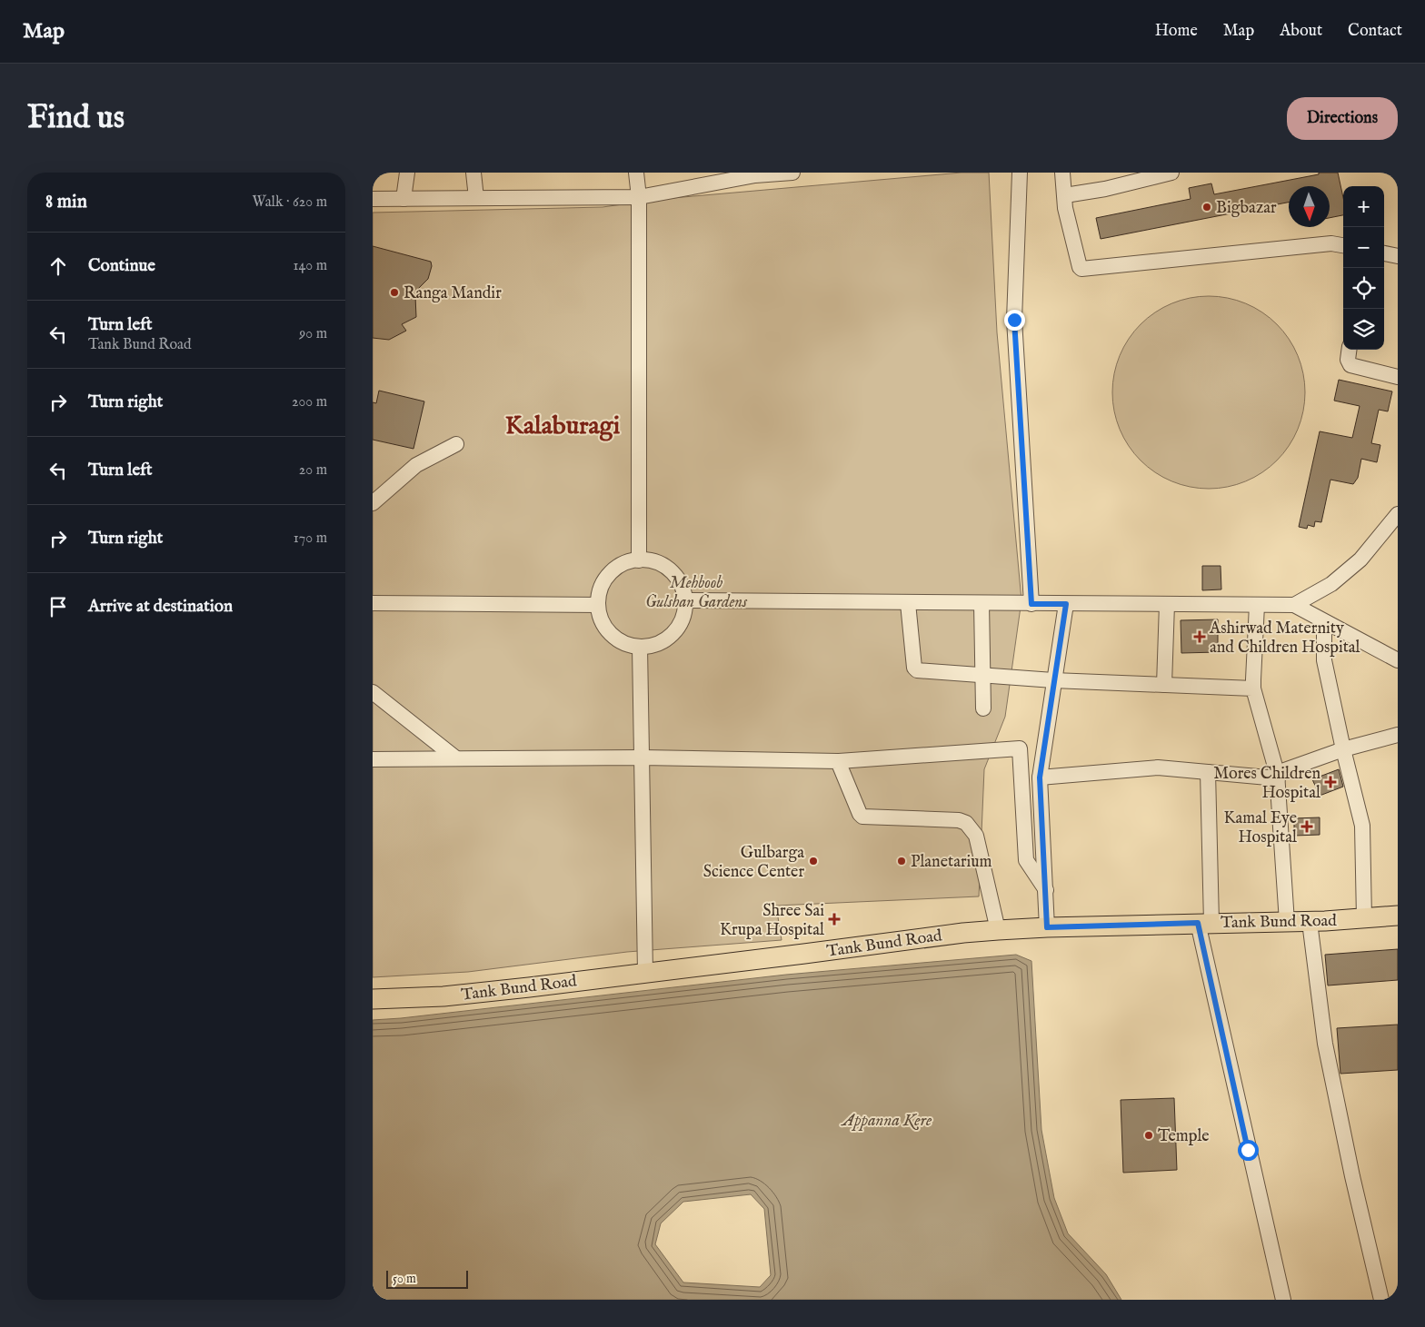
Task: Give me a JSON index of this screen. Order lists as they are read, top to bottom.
{
  "streets": {
    "main road": ["Tank Bund Road"]
  },
  "districts": ["Kalaburagi"],
  "water": ["Appanna Kere"],
  "parks": ["Mehboob Gulshan Gardens"],
  "places": {
    "other": [
      "Bigbazar",
      "Ranga Mandir",
      "Gulbarga Science Center",
      "Planetarium",
      "Temple"
    ],
    "health": [
      "Ashirwad Maternity and Children Hospital",
      "Mores Children Hospital",
      "Kamal Eye Hospital",
      "Shree Sai Krupa Hospital"
    ]
  },
  "scale_bar": "50 m",
  "north": "bottom",
  "page": {
    "header": "Map",
    "nav": [
      "Home",
      "Map",
      "About",
      "Contact"
    ],
    "buttons": "Directions",
    "title": "Find us",
    "heading": ["8 min", "Walk · 620 m"],
    "map_buttons": ["+", "−"],
    "list": [
      ["Continue", "140 m"],
      ["Turn left", "Tank Bund Road", "90 m"],
      ["Turn right", "200 m"],
      ["Turn left", "20 m"],
      ["Turn right", "170 m"],
      "Arrive at destination"
    ],
    "scale": "50 m"
  }
}
